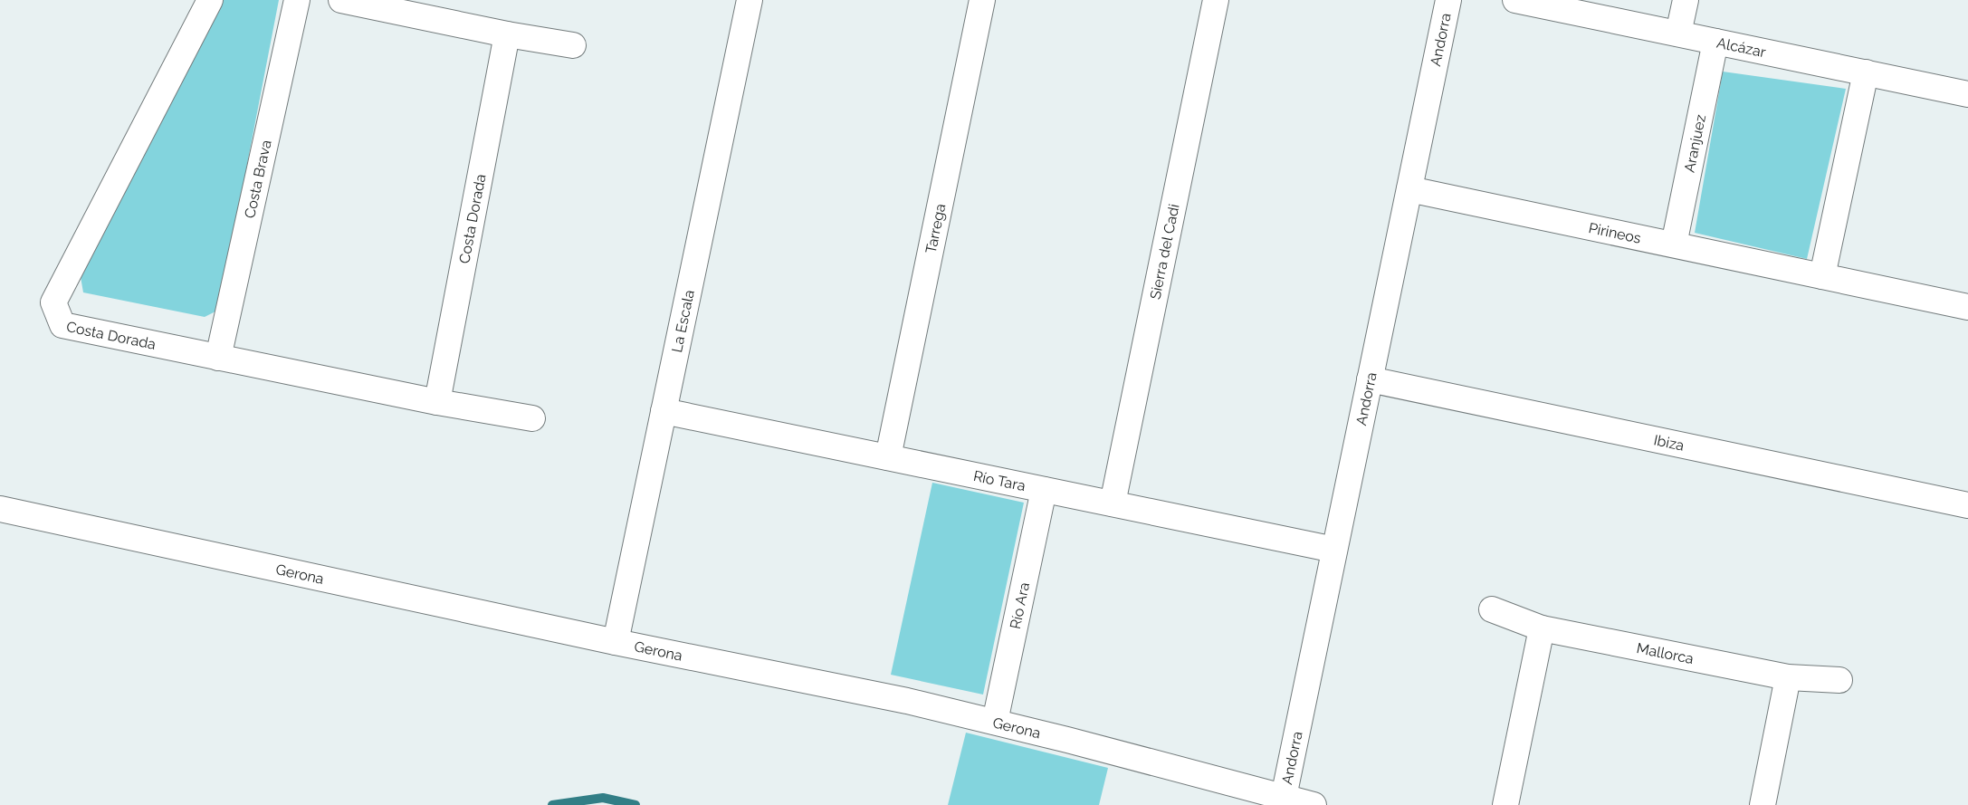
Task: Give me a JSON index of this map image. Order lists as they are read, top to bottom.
{
  "streets": {
    "street": [
      "Andorra",
      "Alcázar",
      "Aranjuez",
      "Costa Brava",
      "Costa Dorada",
      "Tarrega",
      "Pirineos",
      "Sierra del Cadi",
      "La Escala",
      "Ibiza",
      "Río Tara",
      "Gerona",
      "Río Ara",
      "Mallorca"
    ]
  },
  "crossings": [
    ["Andorra", "Pirineos"],
    ["Andorra", "Ibiza"],
    ["Andorra", "Río Tara"],
    ["Andorra", "Gerona"],
    ["Alcázar", "Aranjuez"],
    ["Aranjuez", "Pirineos"],
    ["Costa Brava", "Costa Dorada"],
    ["Tarrega", "Río Tara"],
    ["Sierra del Cadi", "Río Tara"],
    ["La Escala", "Río Tara"],
    ["La Escala", "Gerona"],
    ["Río Tara", "Río Ara"],
    ["Gerona", "Río Ara"]
  ]
}
